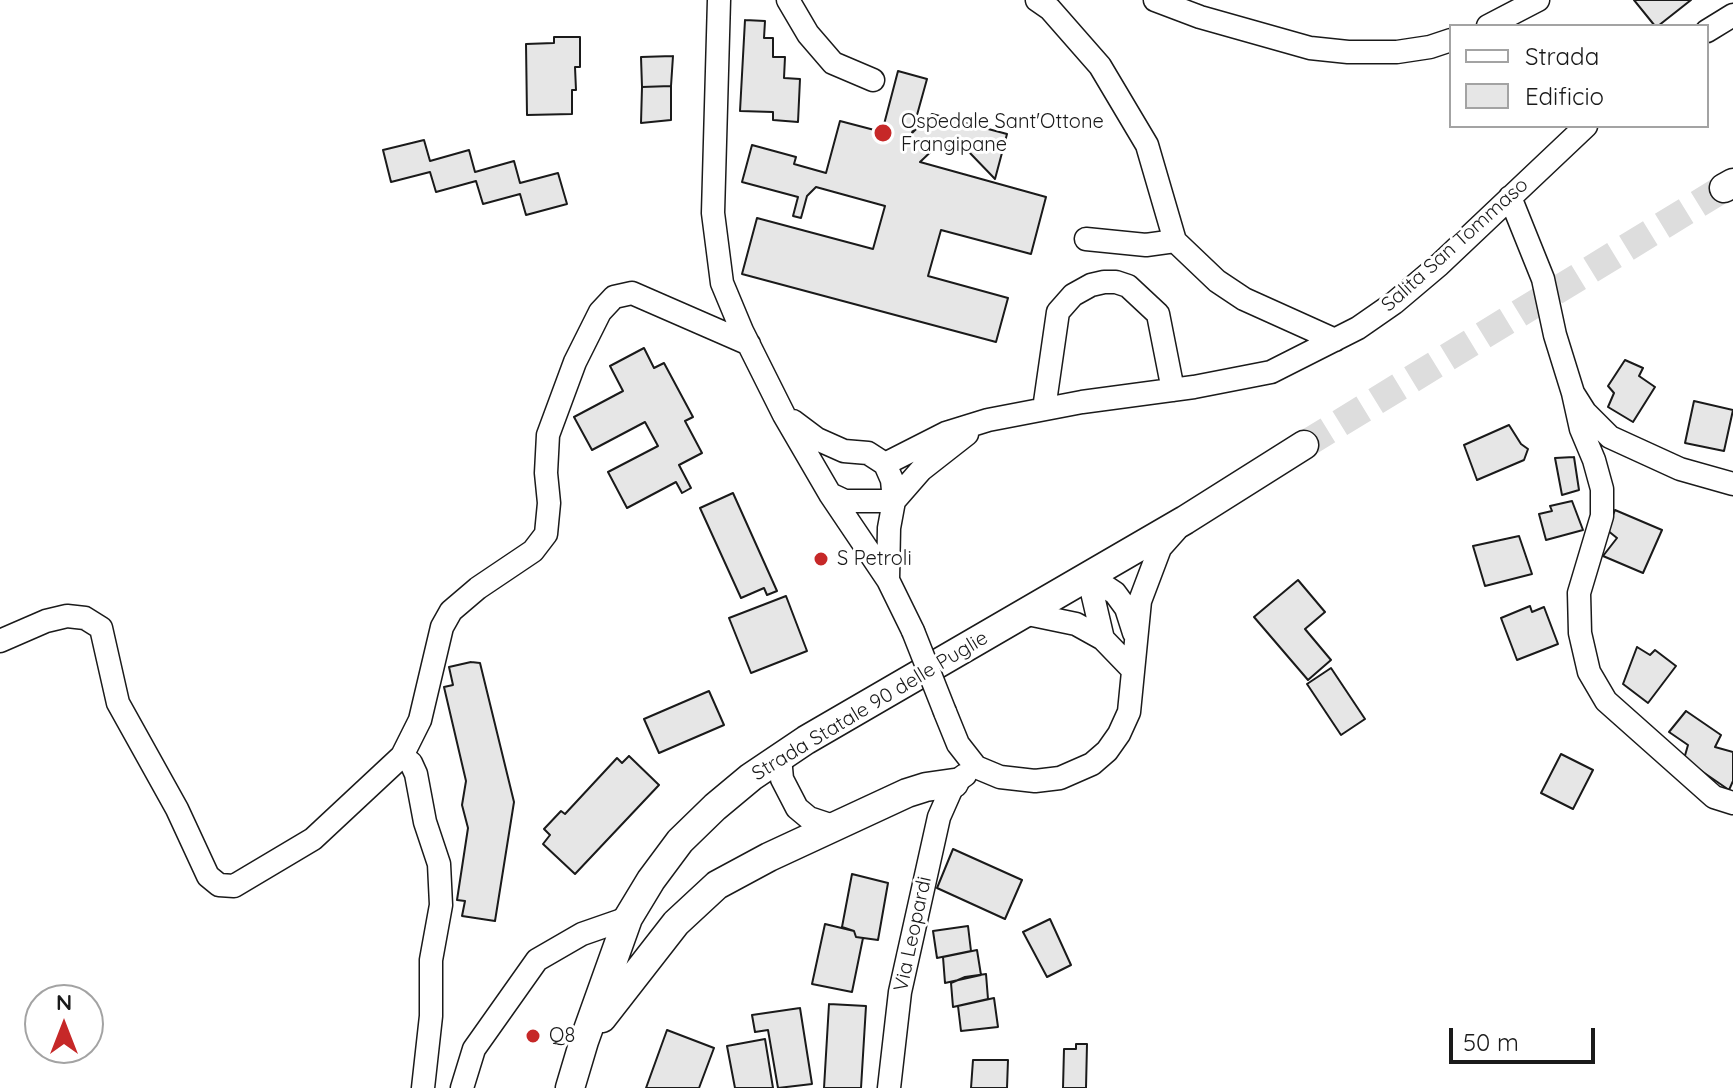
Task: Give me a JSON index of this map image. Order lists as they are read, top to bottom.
{
  "streets": {
    "main road": ["Strada Statale 90 delle Puglie"],
    "street": ["Salita San Tommaso", "Via Leopardi"]
  },
  "places": ["Ospedale Sant'Ottone Frangipane", "S Petroli", "Q8"],
  "legend": ["Strada", "Edificio"],
  "scale_bar": "50 m",
  "north": "top"
}
